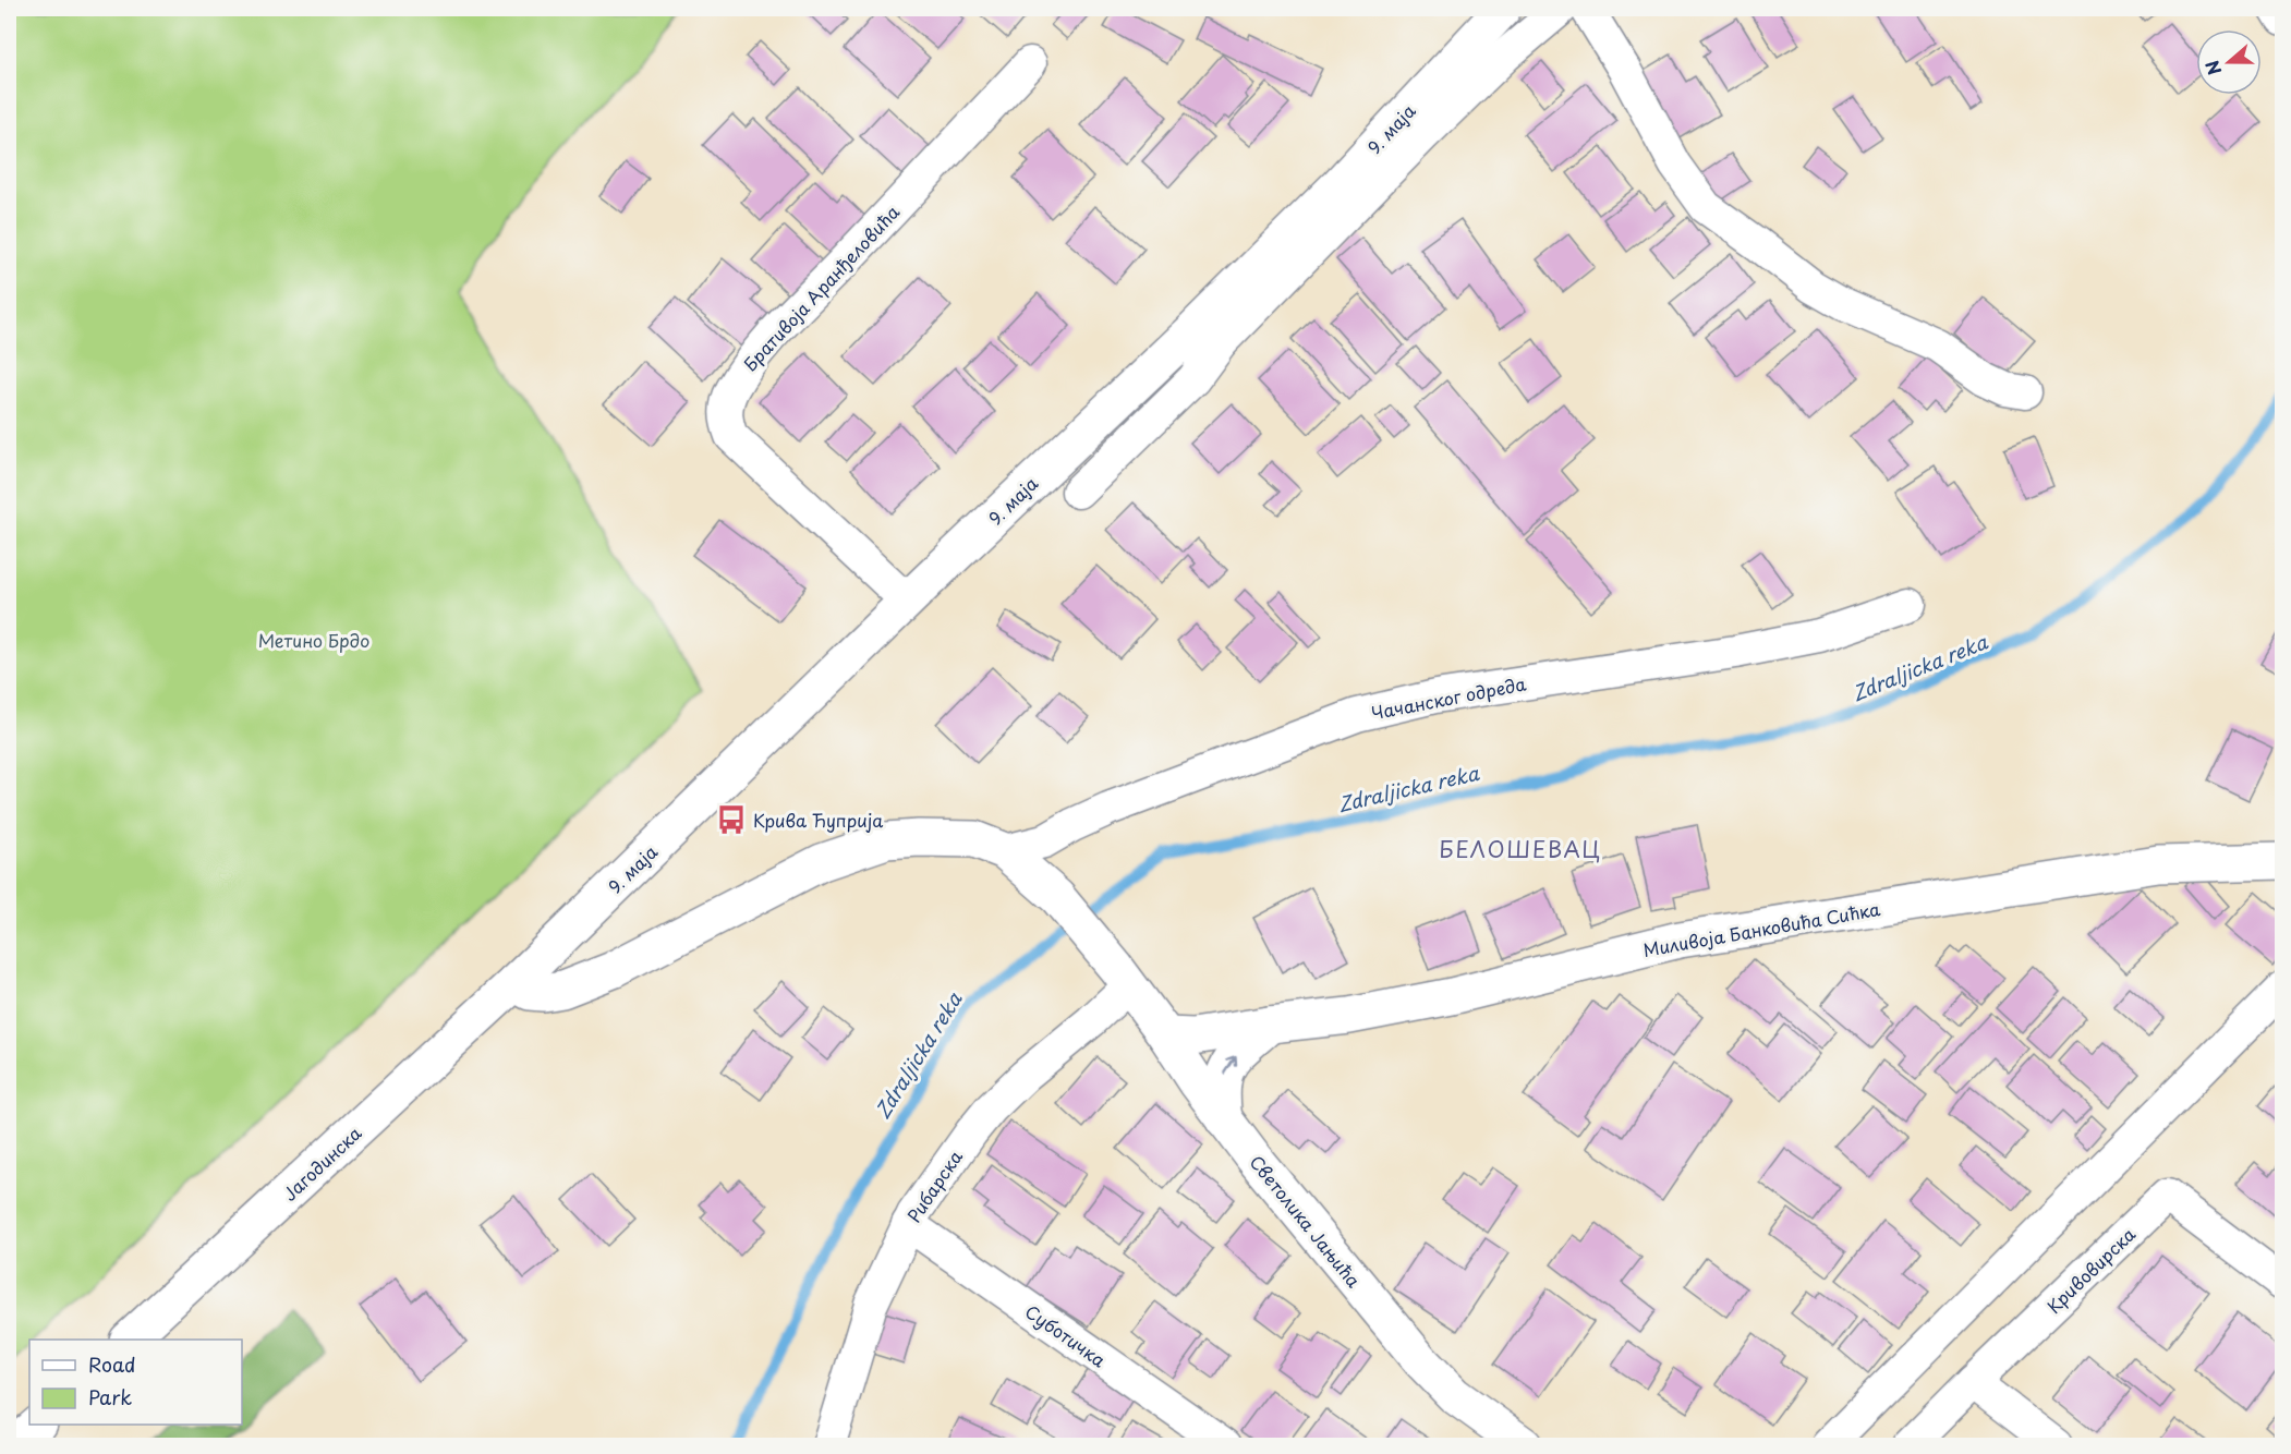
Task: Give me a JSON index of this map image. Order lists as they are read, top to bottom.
{
  "streets": {
    "street": [
      "9. маја",
      "Бративоја Аранђеловића",
      "Чачанског одреда",
      "Миливоја Банковића Сићка",
      "Јагодинска",
      "Рибарска",
      "Светолика Јањића",
      "Кривовирска",
      "Суботичка"
    ]
  },
  "crossings": [
    ["9. маја", "Бративоја Аранђеловића"],
    ["9. маја", "Јагодинска"],
    ["Чачанског одреда", "Светолика Јањића"],
    ["Миливоја Банковића Сићка", "Светолика Јањића"],
    ["Рибарска", "Светолика Јањића"],
    ["Рибарска", "Суботичка"]
  ],
  "districts": ["БЕЛОШЕВАЦ"],
  "water": ["Zdraljicka reka"],
  "parks": ["Метино Брдо"],
  "places": {
    "bus stop": ["Крива Ћуприја"]
  },
  "legend": ["Road", "Park"],
  "north": "left"
}
